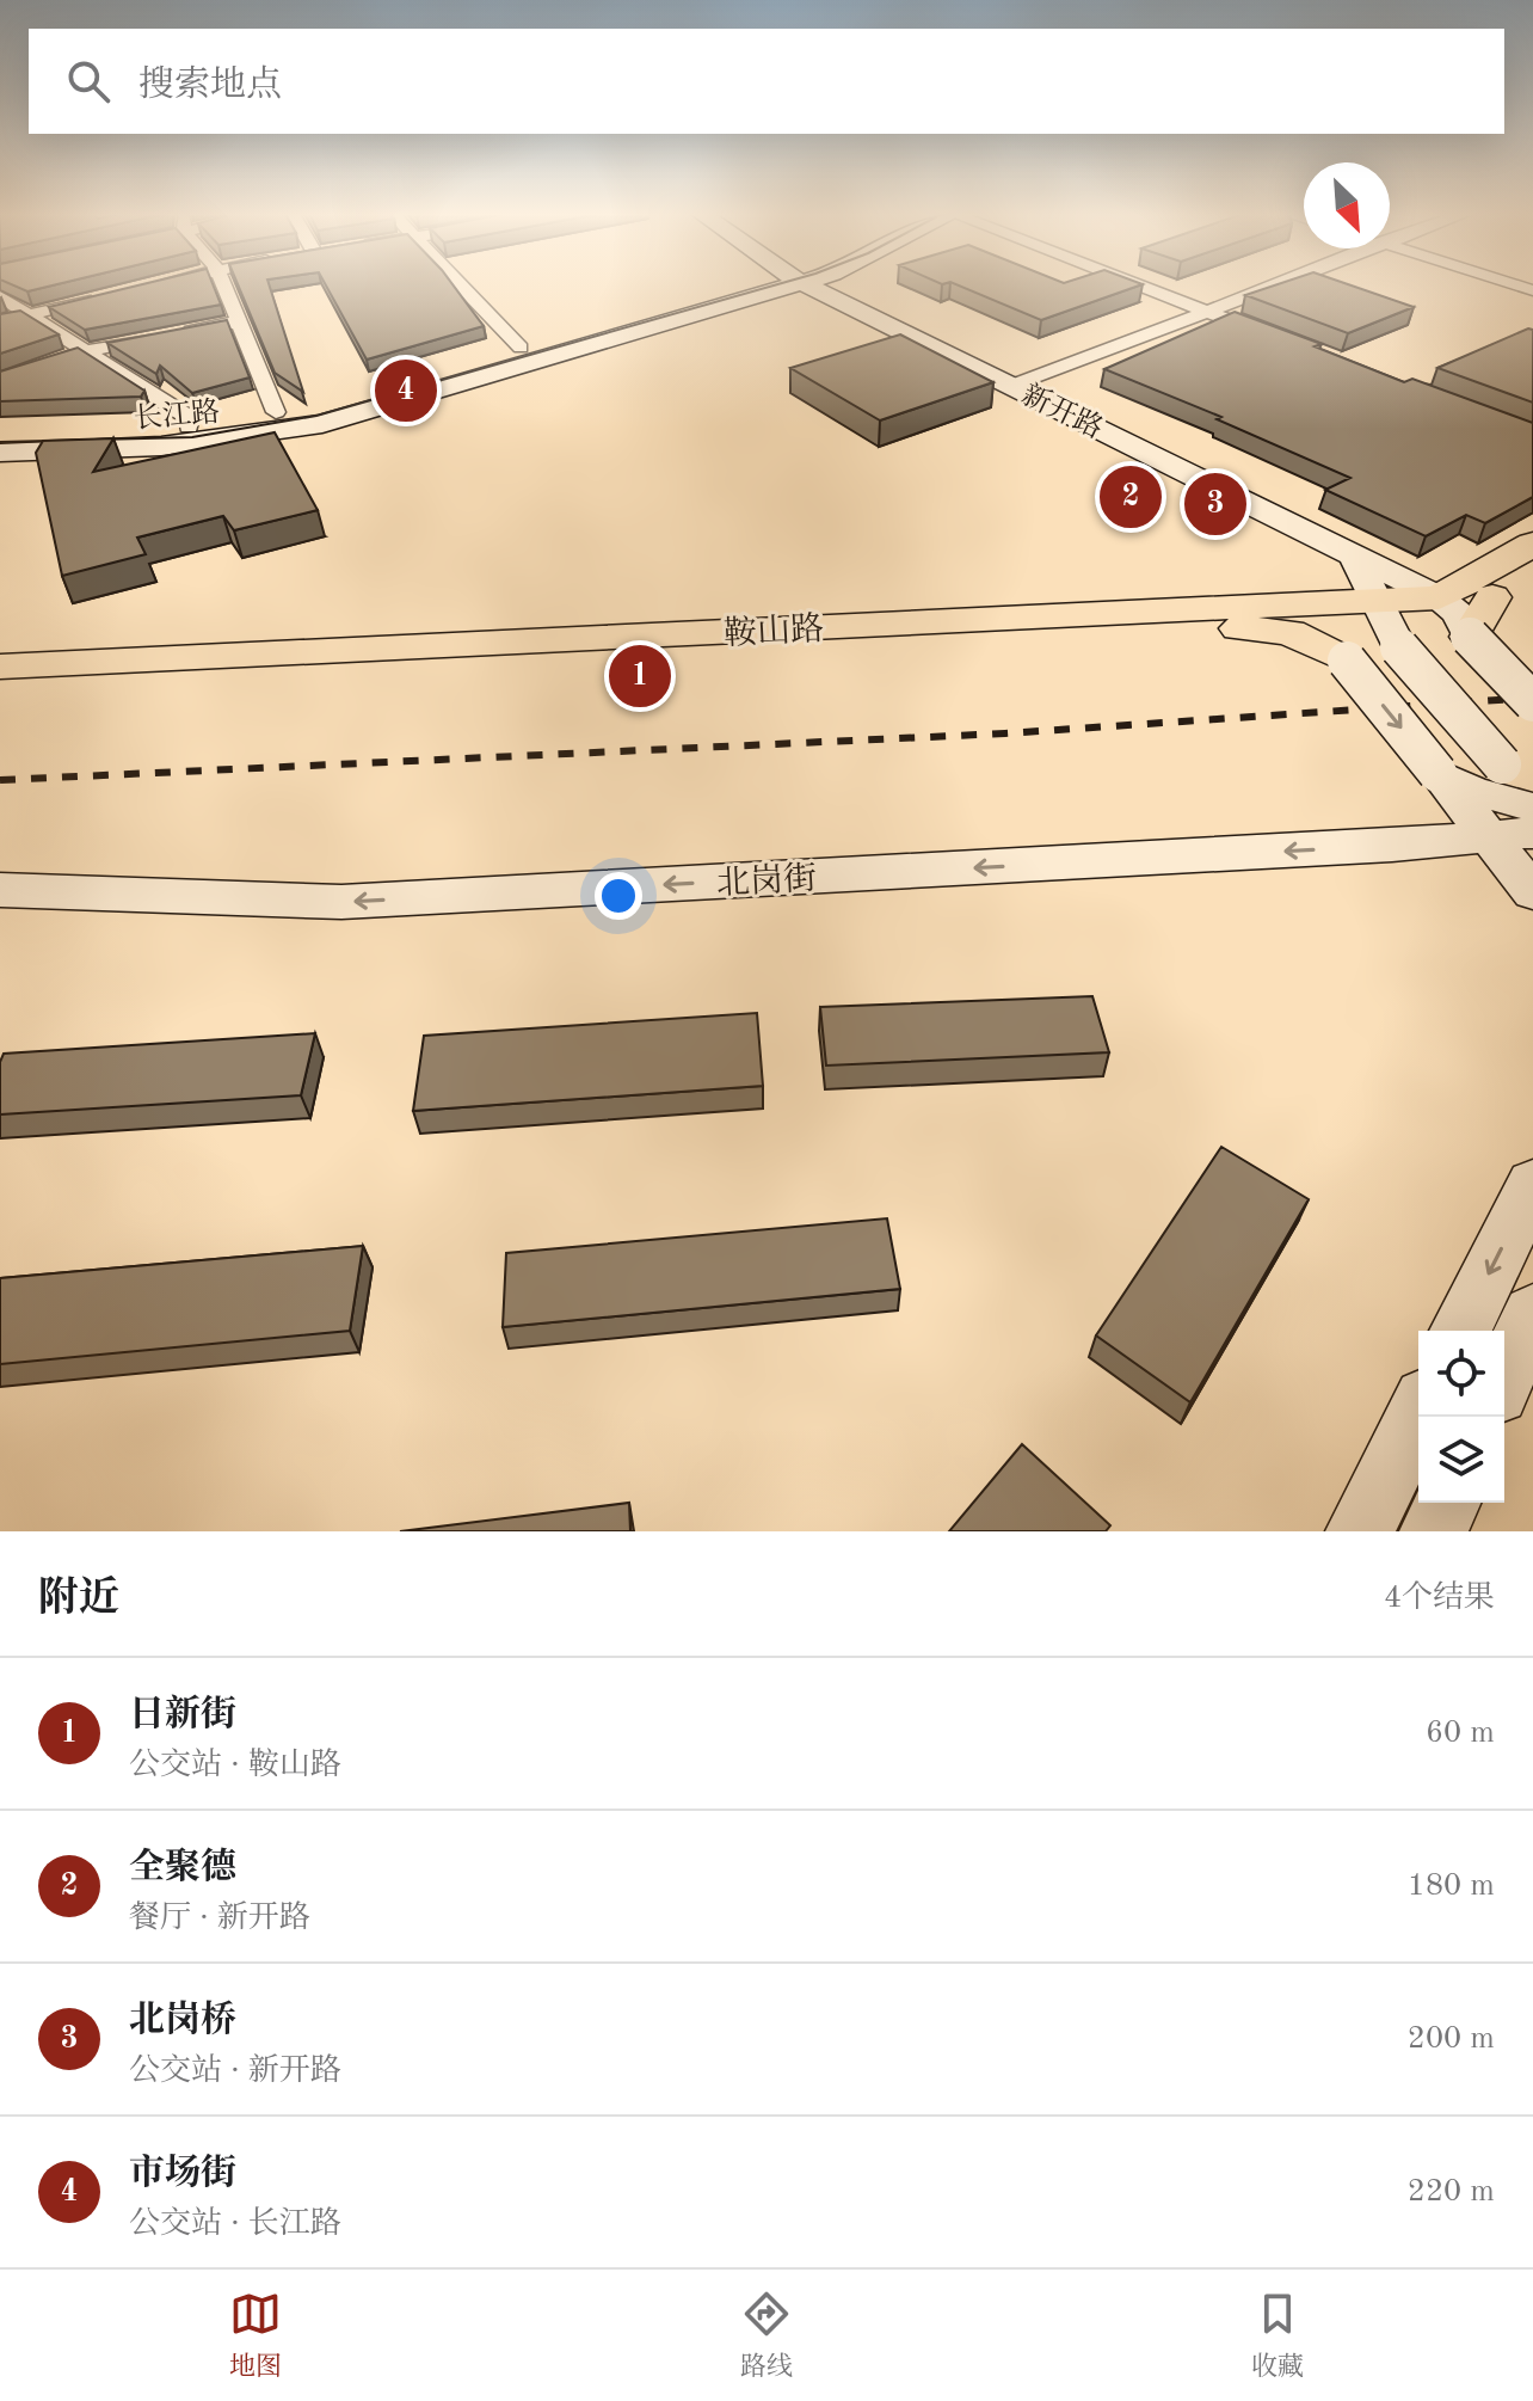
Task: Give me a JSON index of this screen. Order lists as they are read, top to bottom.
{
  "streets": {
    "main road": [
      "新开路",
      "长江路",
      "鞍山路",
      "北岗街"
    ]
  },
  "crossings": [
    ["新开路", "鞍山路"]
  ],
  "one_way": ["北岗街"],
  "north": "bottom right",
  "page": {
    "search": "搜索地点",
    "pins": [
      "4",
      "2",
      "3",
      "1"
    ],
    "heading": ["附近", "4个结果"],
    "list": [
      {
        "mark": "1",
        "name": "日新街",
        "note": "公交站 · 鞍山路",
        "value": "60 m"
      },
      {
        "mark": "2",
        "name": "全聚德",
        "note": "餐厅 · 新开路",
        "value": "180 m"
      },
      {
        "mark": "3",
        "name": "北岗桥",
        "note": "公交站 · 新开路",
        "value": "200 m"
      },
      {
        "mark": "4",
        "name": "市场街",
        "note": "公交站 · 长江路",
        "value": "220 m"
      }
    ],
    "nav": ["地图", "路线", "收藏"]
  }
}
